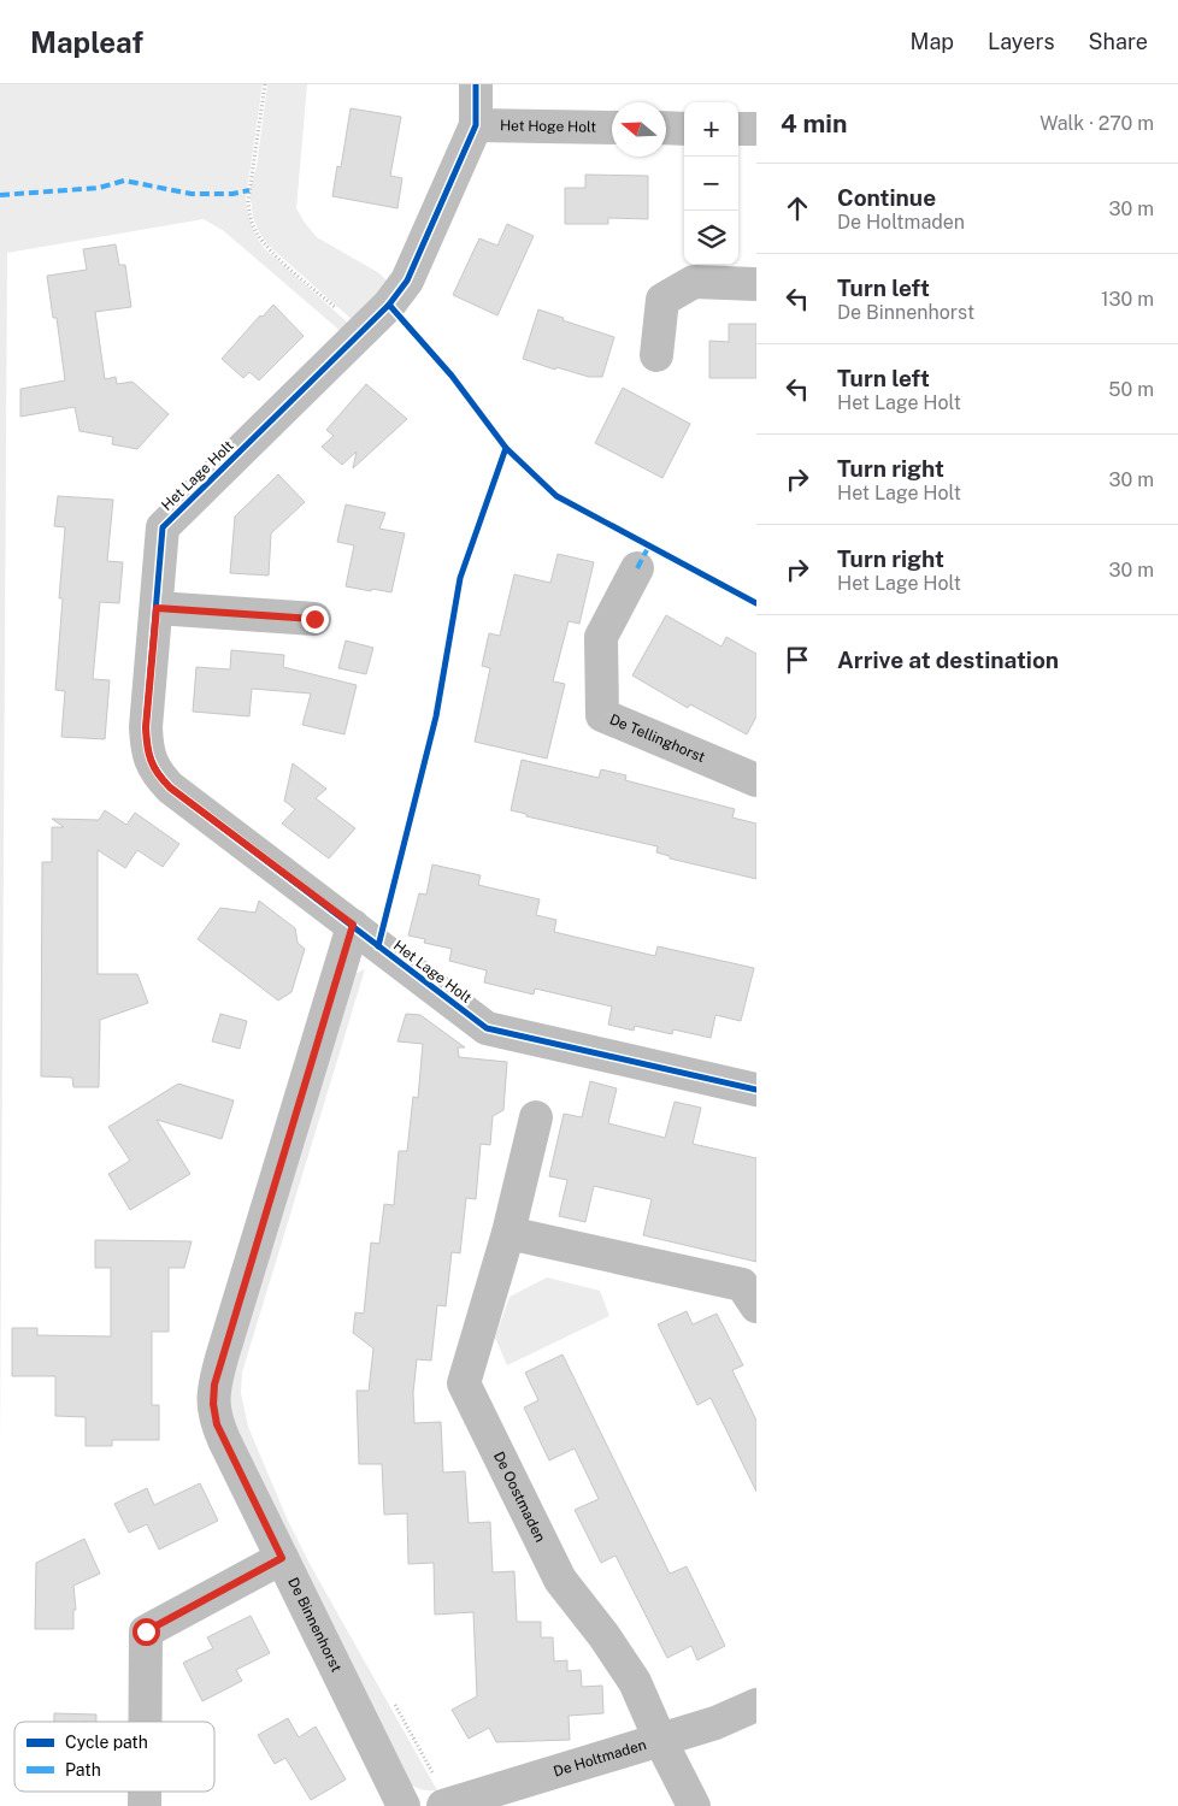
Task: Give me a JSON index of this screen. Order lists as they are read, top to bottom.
{
  "streets": {
    "street": [
      "Het Hoge Holt",
      "Het Lage Holt",
      "De Tellinghorst",
      "De Oostmaden",
      "De Binnenhorst",
      "De Holtmaden"
    ]
  },
  "crossings": [
    ["Het Hoge Holt", "Het Lage Holt"],
    ["Het Lage Holt", "De Binnenhorst"],
    ["De Oostmaden", "De Holtmaden"]
  ],
  "legend": ["Cycle path", "Path"],
  "north": "left",
  "page": {
    "header": "Mapleaf",
    "nav": ["Map", "Layers", "Share"],
    "heading": ["4 min", "Walk · 270 m"],
    "map_buttons": ["+", "−"],
    "list": [
      ["Continue", "De Holtmaden", "30 m"],
      ["Turn left", "De Binnenhorst", "130 m"],
      ["Turn left", "Het Lage Holt", "50 m"],
      ["Turn right", "Het Lage Holt", "30 m"],
      ["Turn right", "Het Lage Holt", "30 m"],
      "Arrive at destination"
    ]
  }
}
